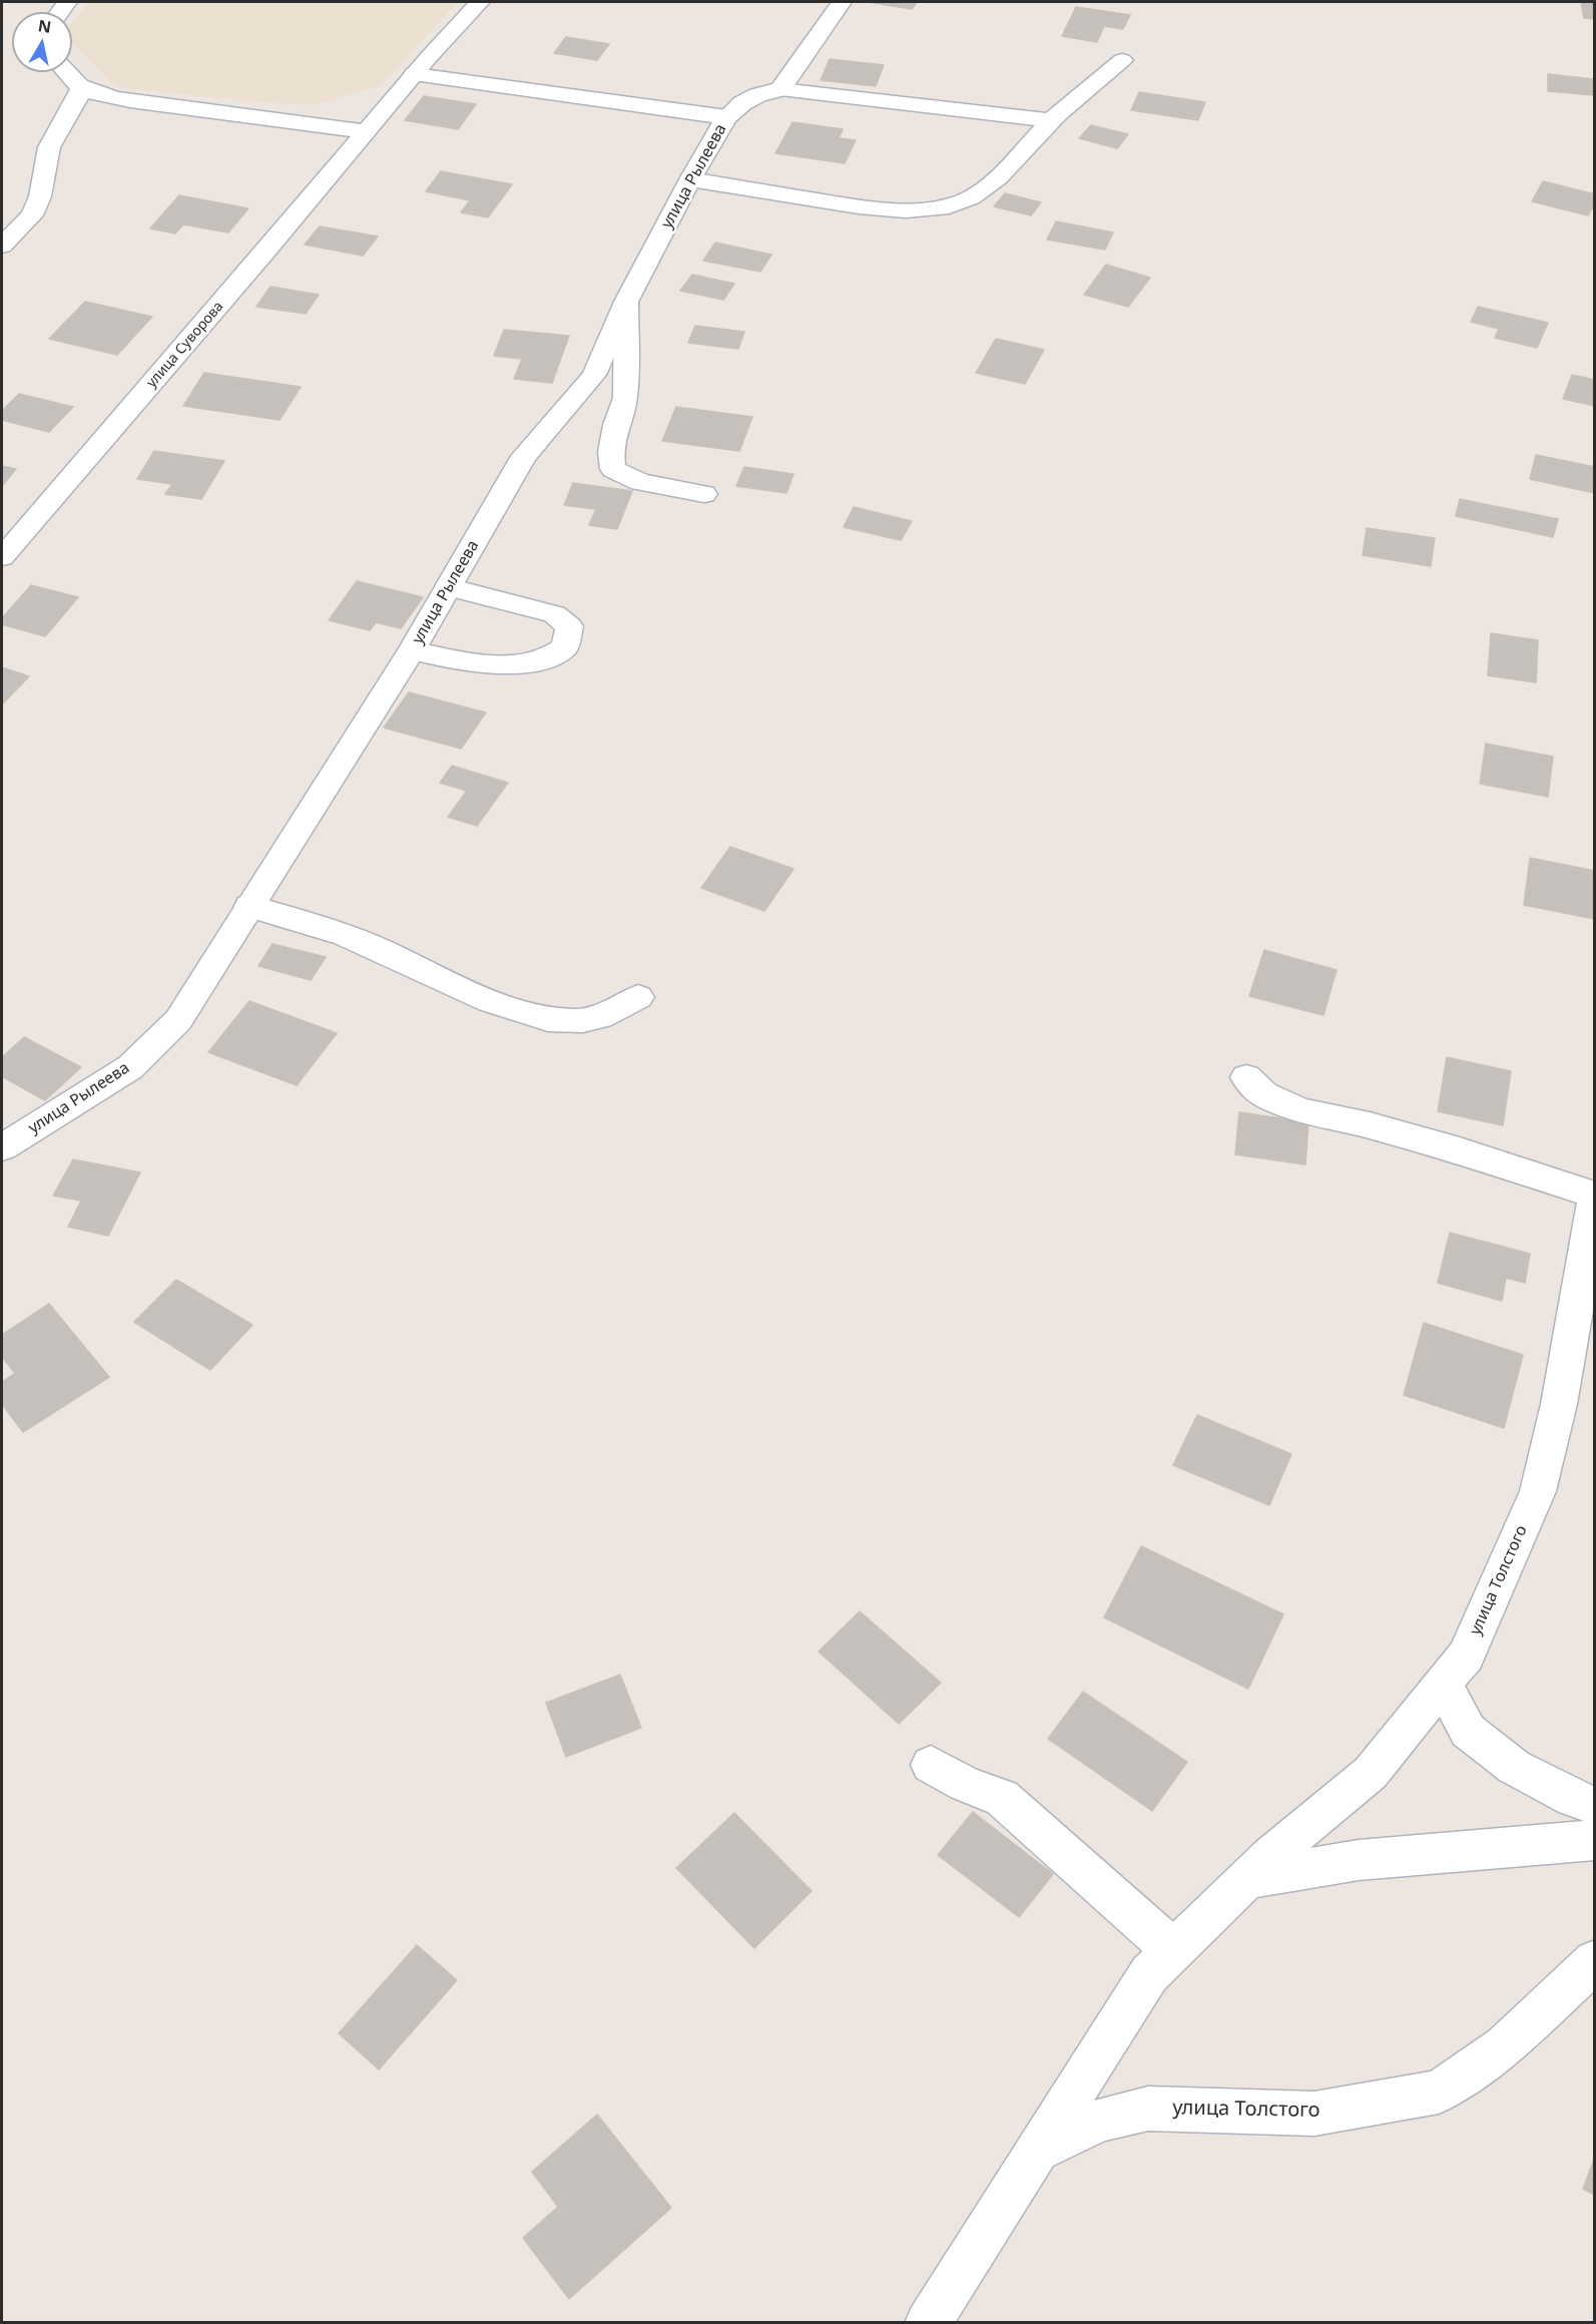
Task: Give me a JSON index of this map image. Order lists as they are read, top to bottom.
{
  "streets": {
    "street": ["улица Рылеева", "улица Суворова", "улица Толстого"]
  },
  "north": "top"
}
